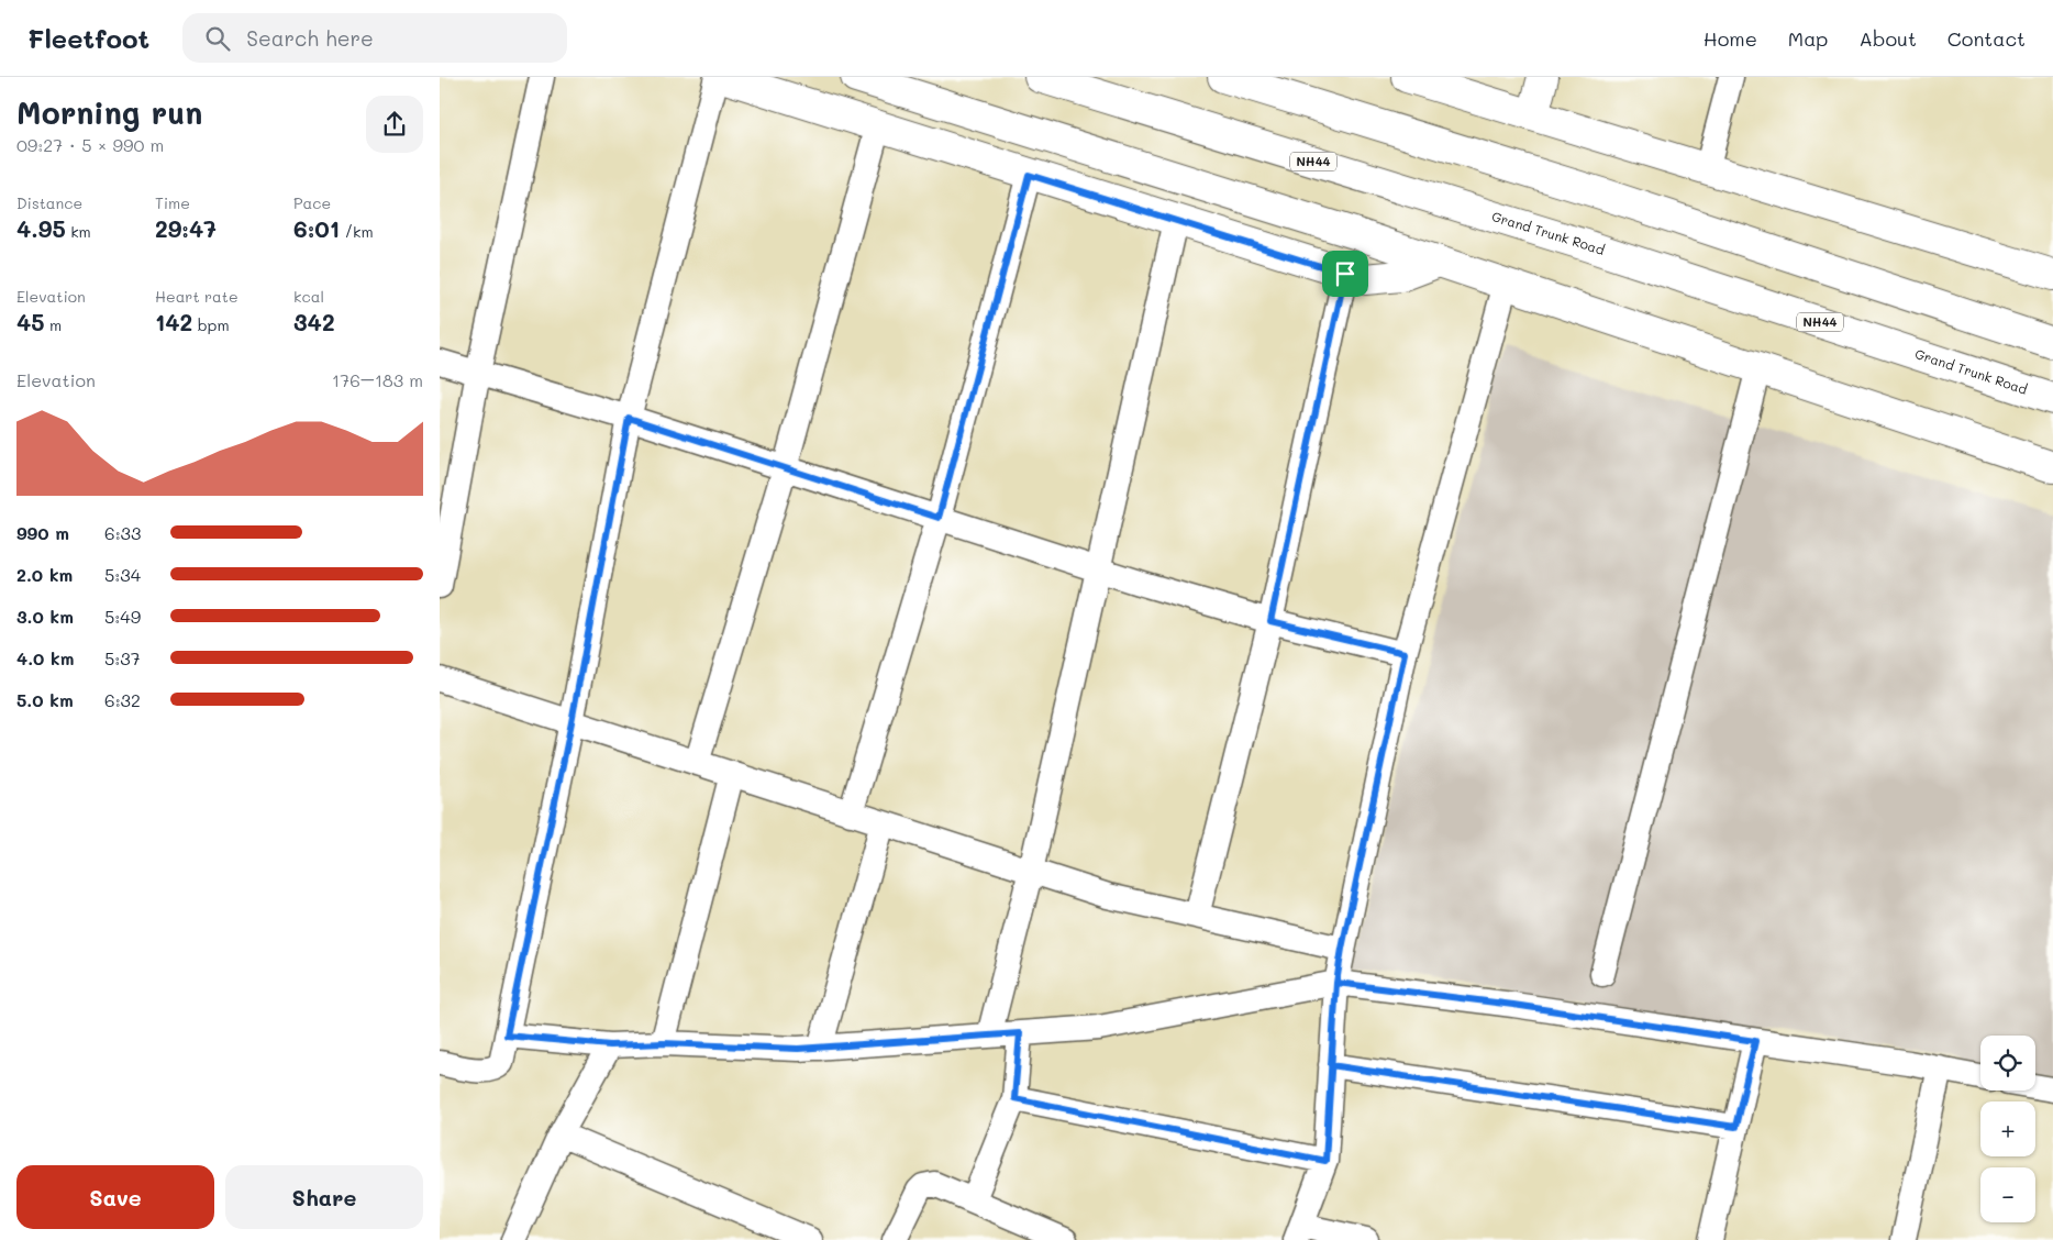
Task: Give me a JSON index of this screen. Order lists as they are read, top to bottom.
{
  "streets": {
    "main road": ["NH44", "Grand Trunk Road"]
  },
  "page": {
    "header": "Fleetfoot",
    "search": "Search here",
    "nav": [
      "Home",
      "Map",
      "About",
      "Contact"
    ],
    "heading": ["Morning run", "09:27 · 5 × 990 m"],
    "stats": [
      ["Distance", "4.95 km"],
      ["Time", "29:47"],
      ["Pace", "6:01 /km"],
      ["Elevation", "45 m"],
      ["Heart rate", "142 bpm"],
      ["kcal", "342"]
    ],
    "chart": ["Elevation", "176–183 m"],
    "list": [
      {
        "name": "990 m",
        "note": "6:33"
      },
      {
        "name": "2.0 km",
        "note": "5:34"
      },
      {
        "name": "3.0 km",
        "note": "5:49"
      },
      {
        "name": "4.0 km",
        "note": "5:37"
      },
      {
        "name": "5.0 km",
        "note": "6:32"
      }
    ],
    "map_buttons": ["+", "−"],
    "buttons": ["Save", "Share"]
  }
}
